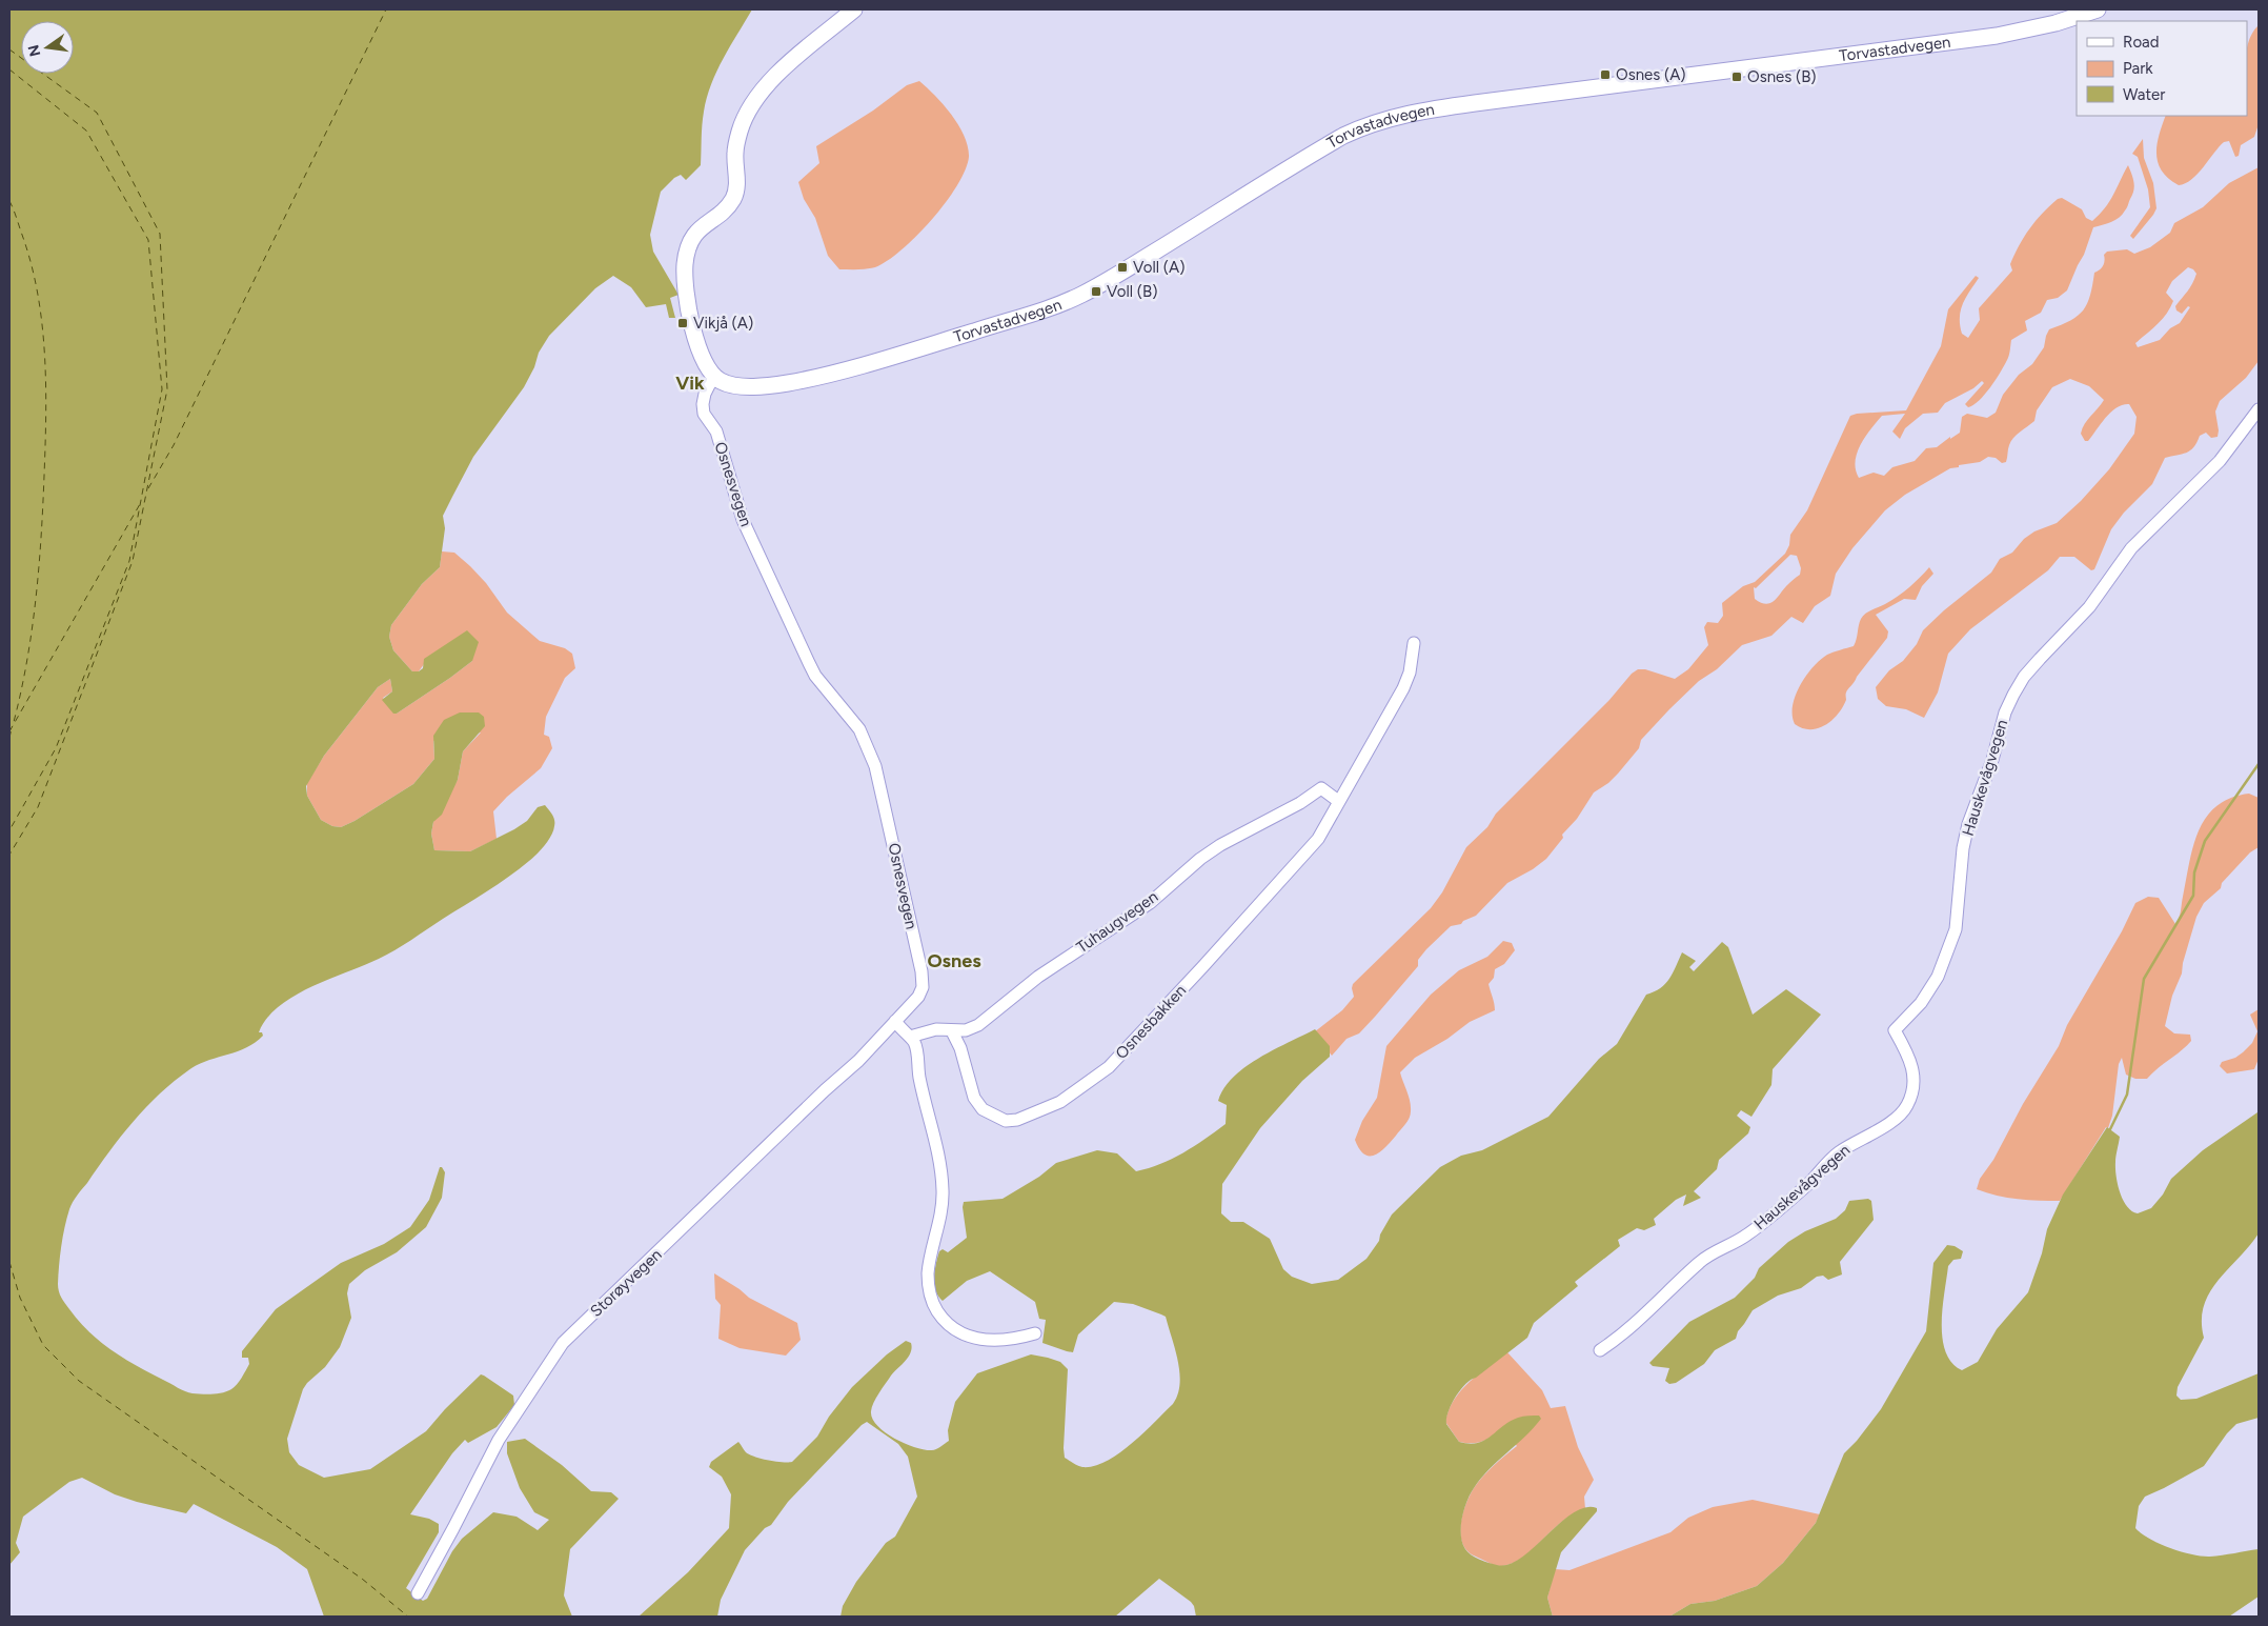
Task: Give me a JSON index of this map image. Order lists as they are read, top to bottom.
{
  "streets": {
    "main road": ["Torvastadvegen"],
    "street": [
      "Osnesvegen",
      "Hauskevågvegen",
      "Tuhaugvegen",
      "Osnesbakken",
      "Storøyvegen"
    ]
  },
  "crossings": [
    ["Torvastadvegen", "Osnesvegen"],
    ["Osnesvegen", "Storøyvegen"],
    ["Tuhaugvegen", "Osnesbakken"]
  ],
  "districts": ["Vik", "Osnes"],
  "places": {
    "transit": [
      "Osnes (A)",
      "Osnes (B)",
      "Voll (A)",
      "Voll (B)",
      "Vikjå (A)"
    ]
  },
  "legend": ["Road", "Park", "Water"],
  "north": "left"
}
